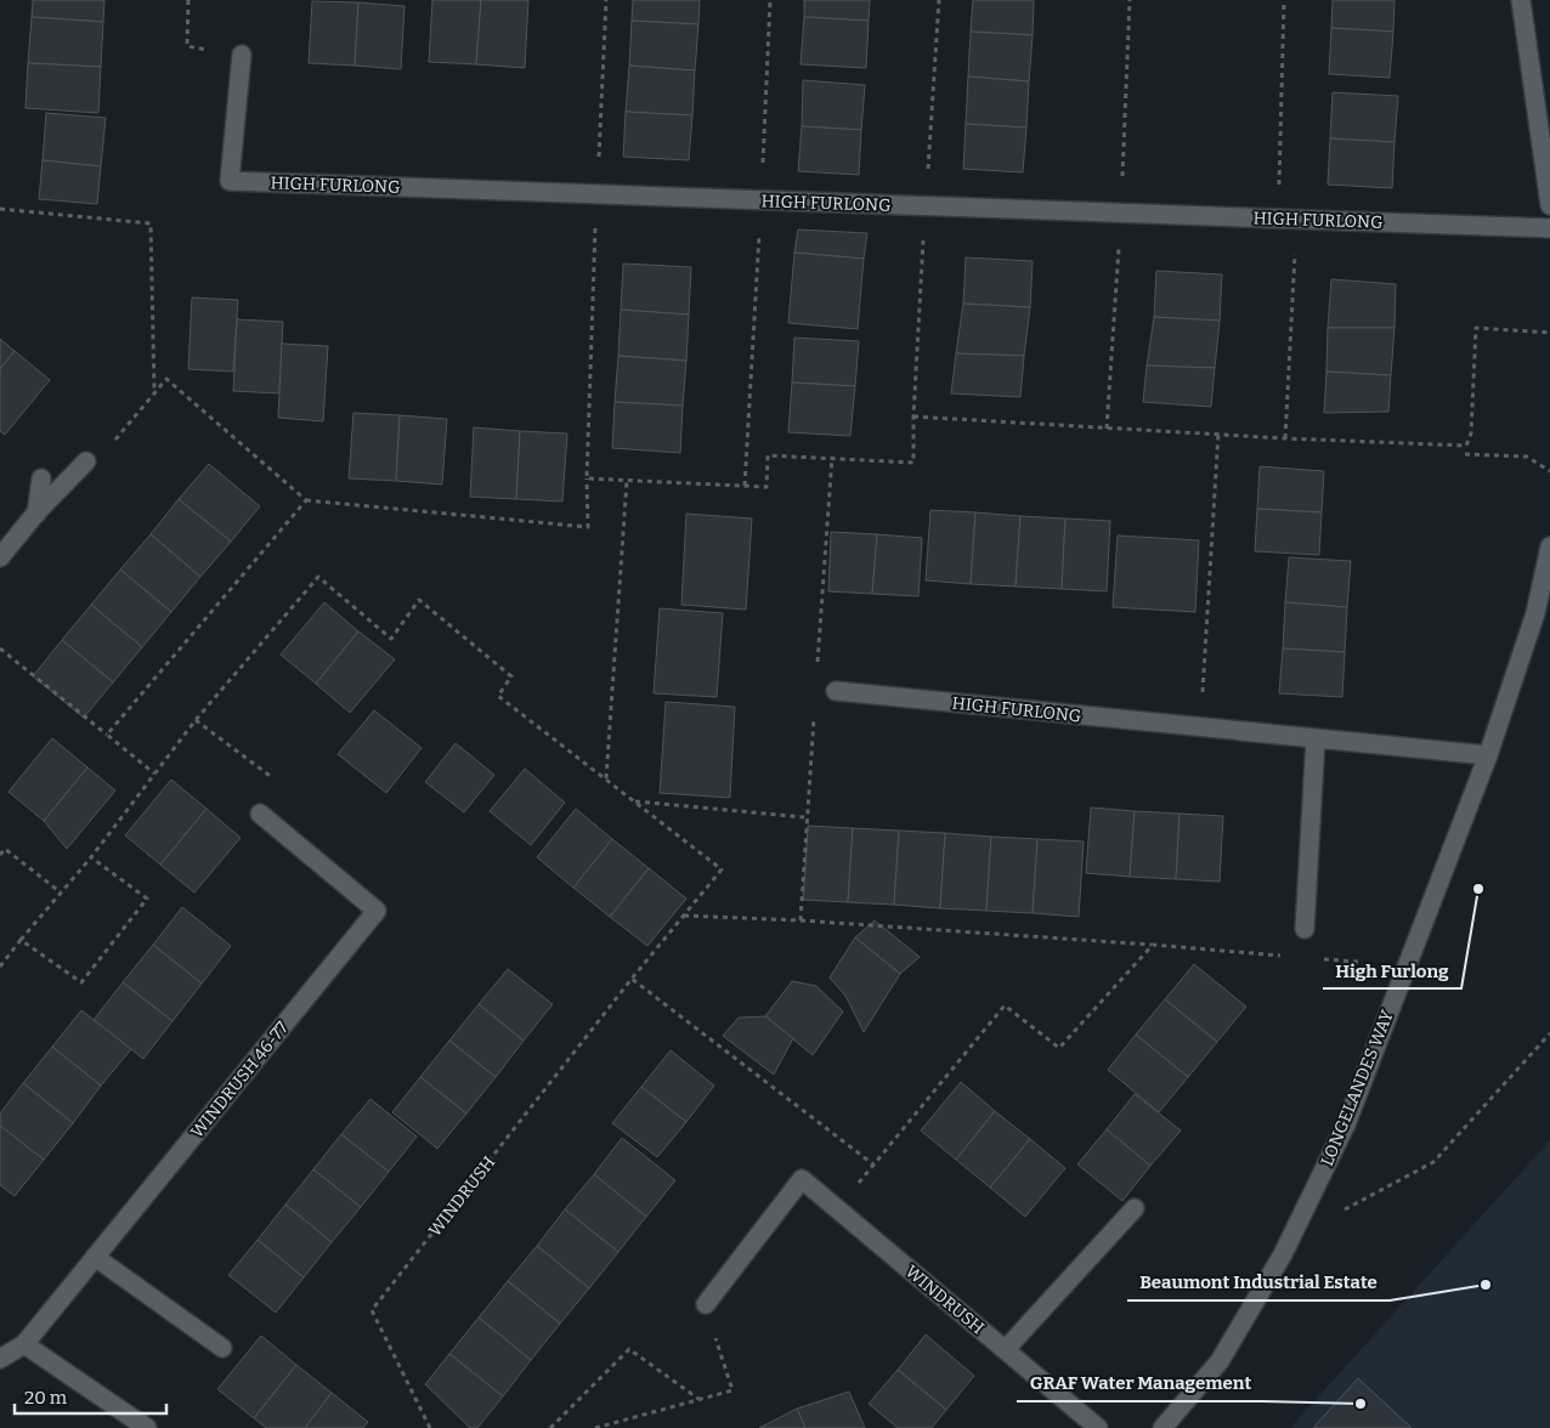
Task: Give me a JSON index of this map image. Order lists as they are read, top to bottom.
{
  "streets": {
    "street": [
      "HIGH FURLONG",
      "WINDRUSH 46-77",
      "LONGELANDES WAY",
      "WINDRUSH"
    ]
  },
  "crossings": [
    ["HIGH FURLONG", "LONGELANDES WAY"]
  ],
  "places": ["High Furlong", "Beaumont Industrial Estate", "GRAF Water Management"],
  "scale_bar": "20 m"
}
